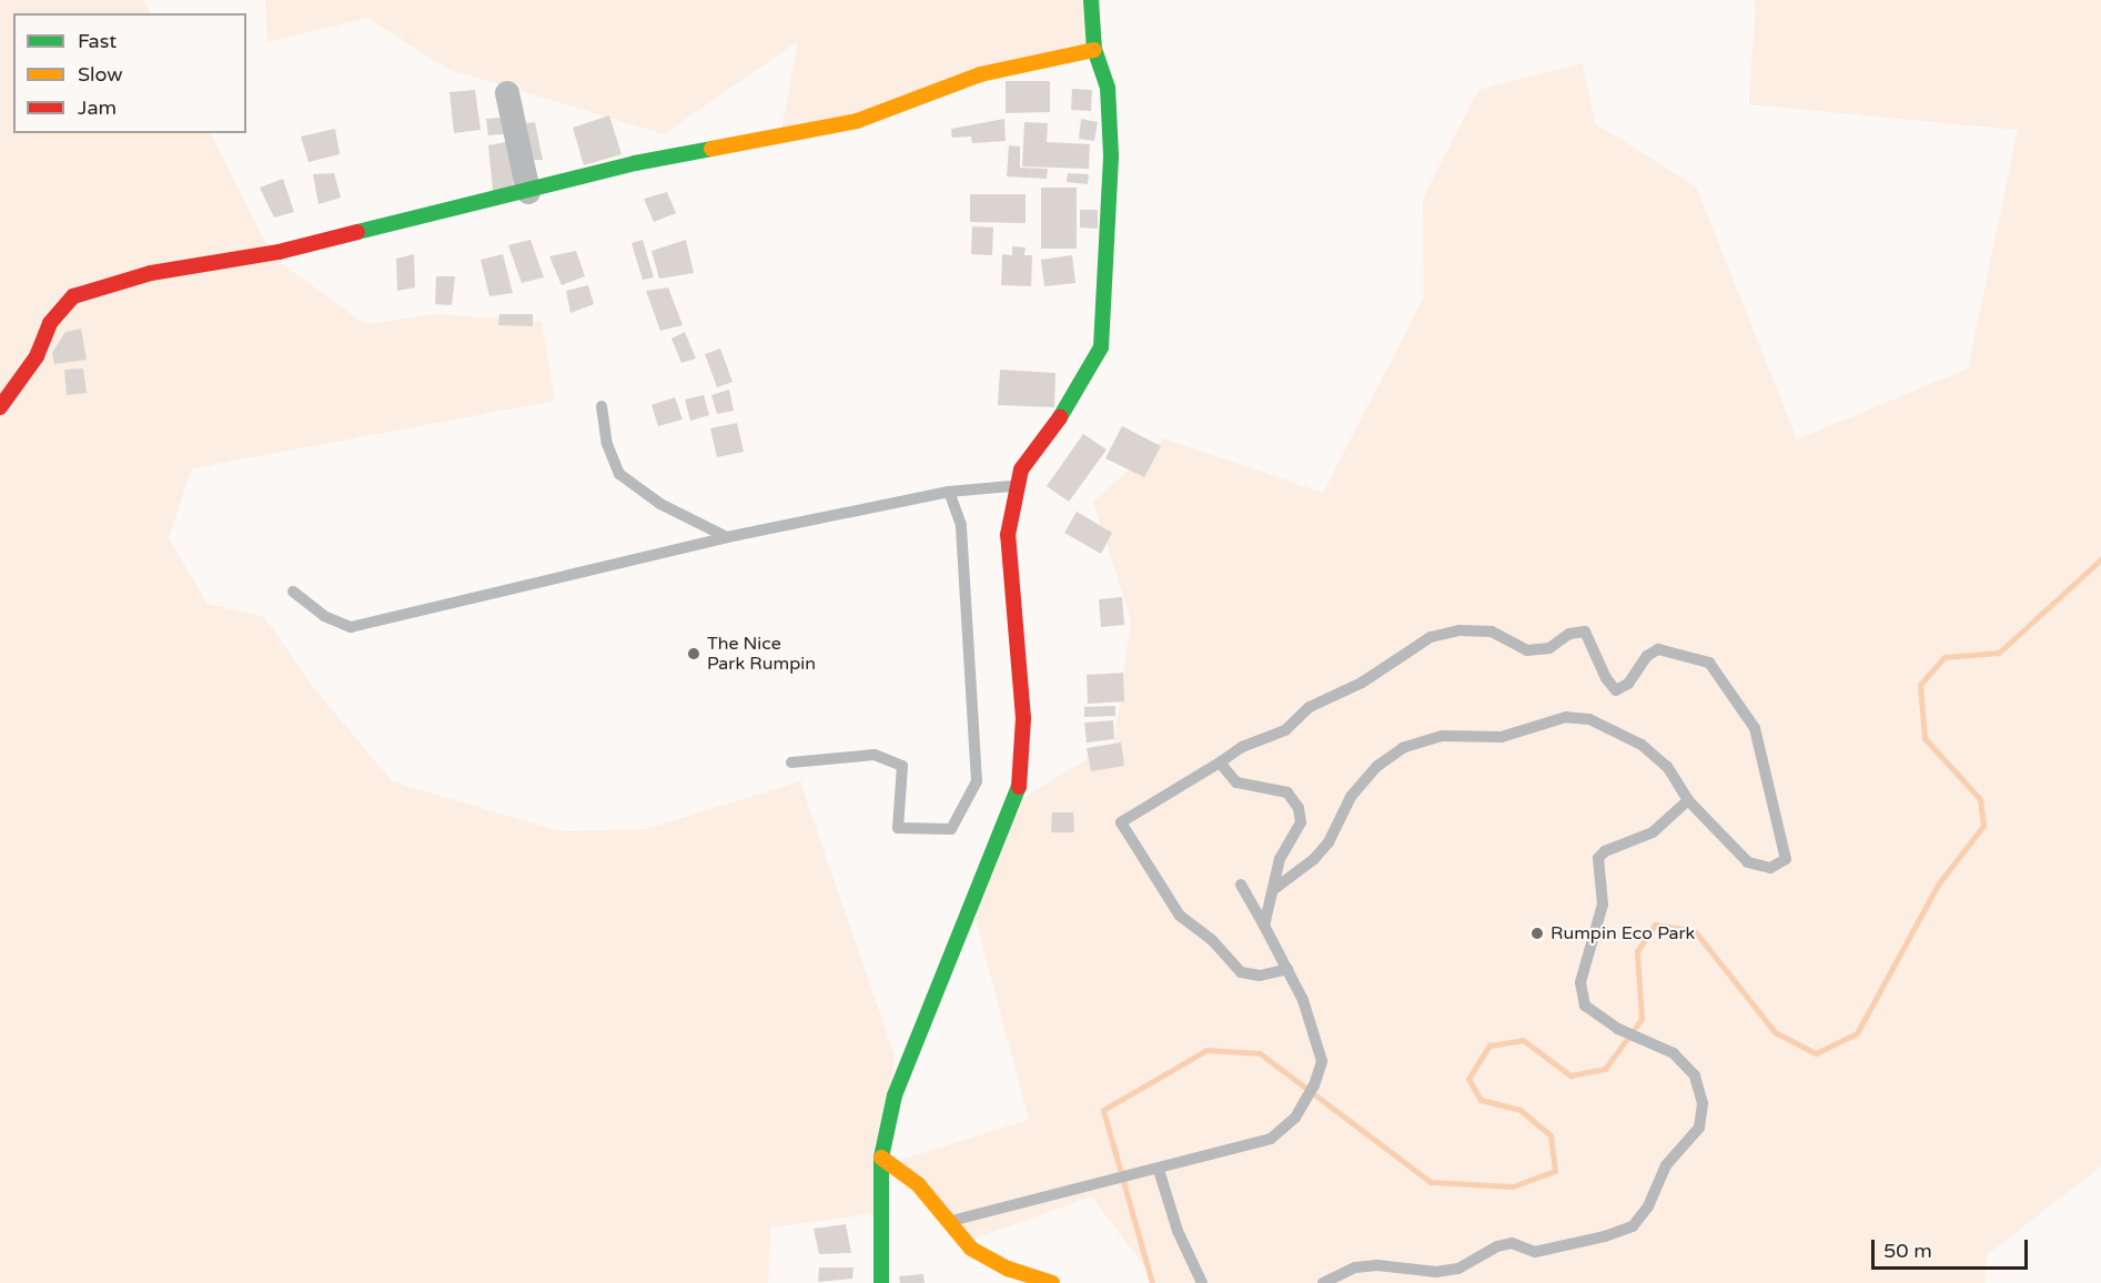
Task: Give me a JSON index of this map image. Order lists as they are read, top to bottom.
{
  "places": ["The Nice Park Rumpin", "Rumpin Eco Park"],
  "legend": ["Fast", "Slow", "Jam"],
  "scale_bar": "50 m"
}
